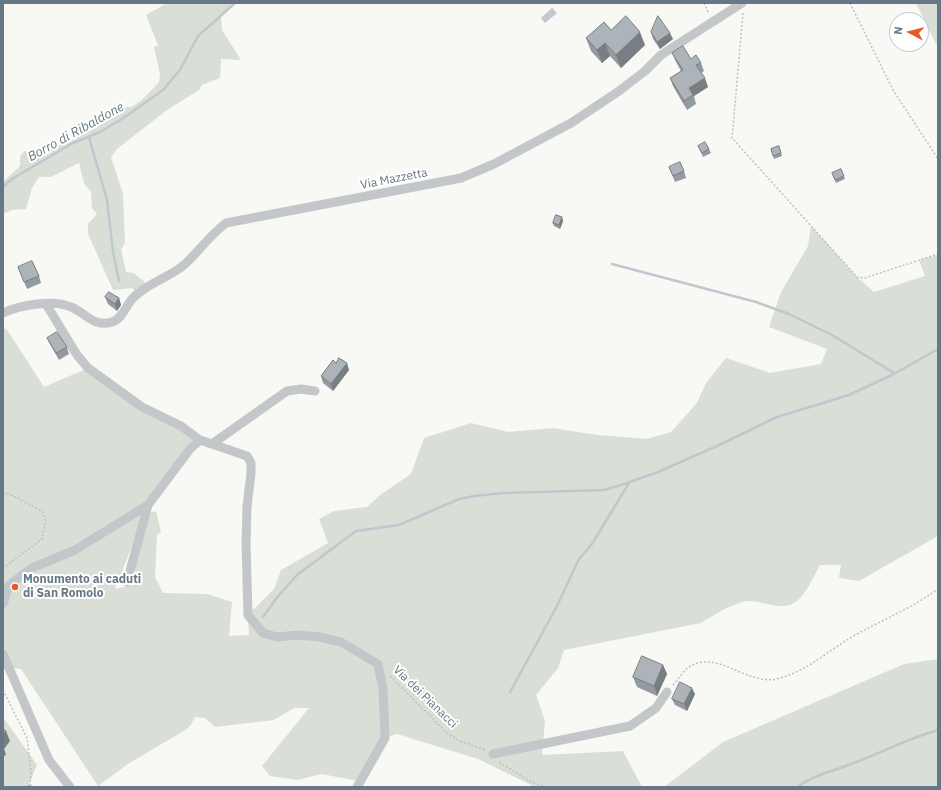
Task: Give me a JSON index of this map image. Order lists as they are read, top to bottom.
{
  "streets": {
    "street": ["Via Mazzetta"],
    "path": ["Via dei Pianacci"]
  },
  "water": ["Borro di Ribaldone"],
  "places": ["Monumento ai caduti di San Romolo"],
  "north": "left"
}
